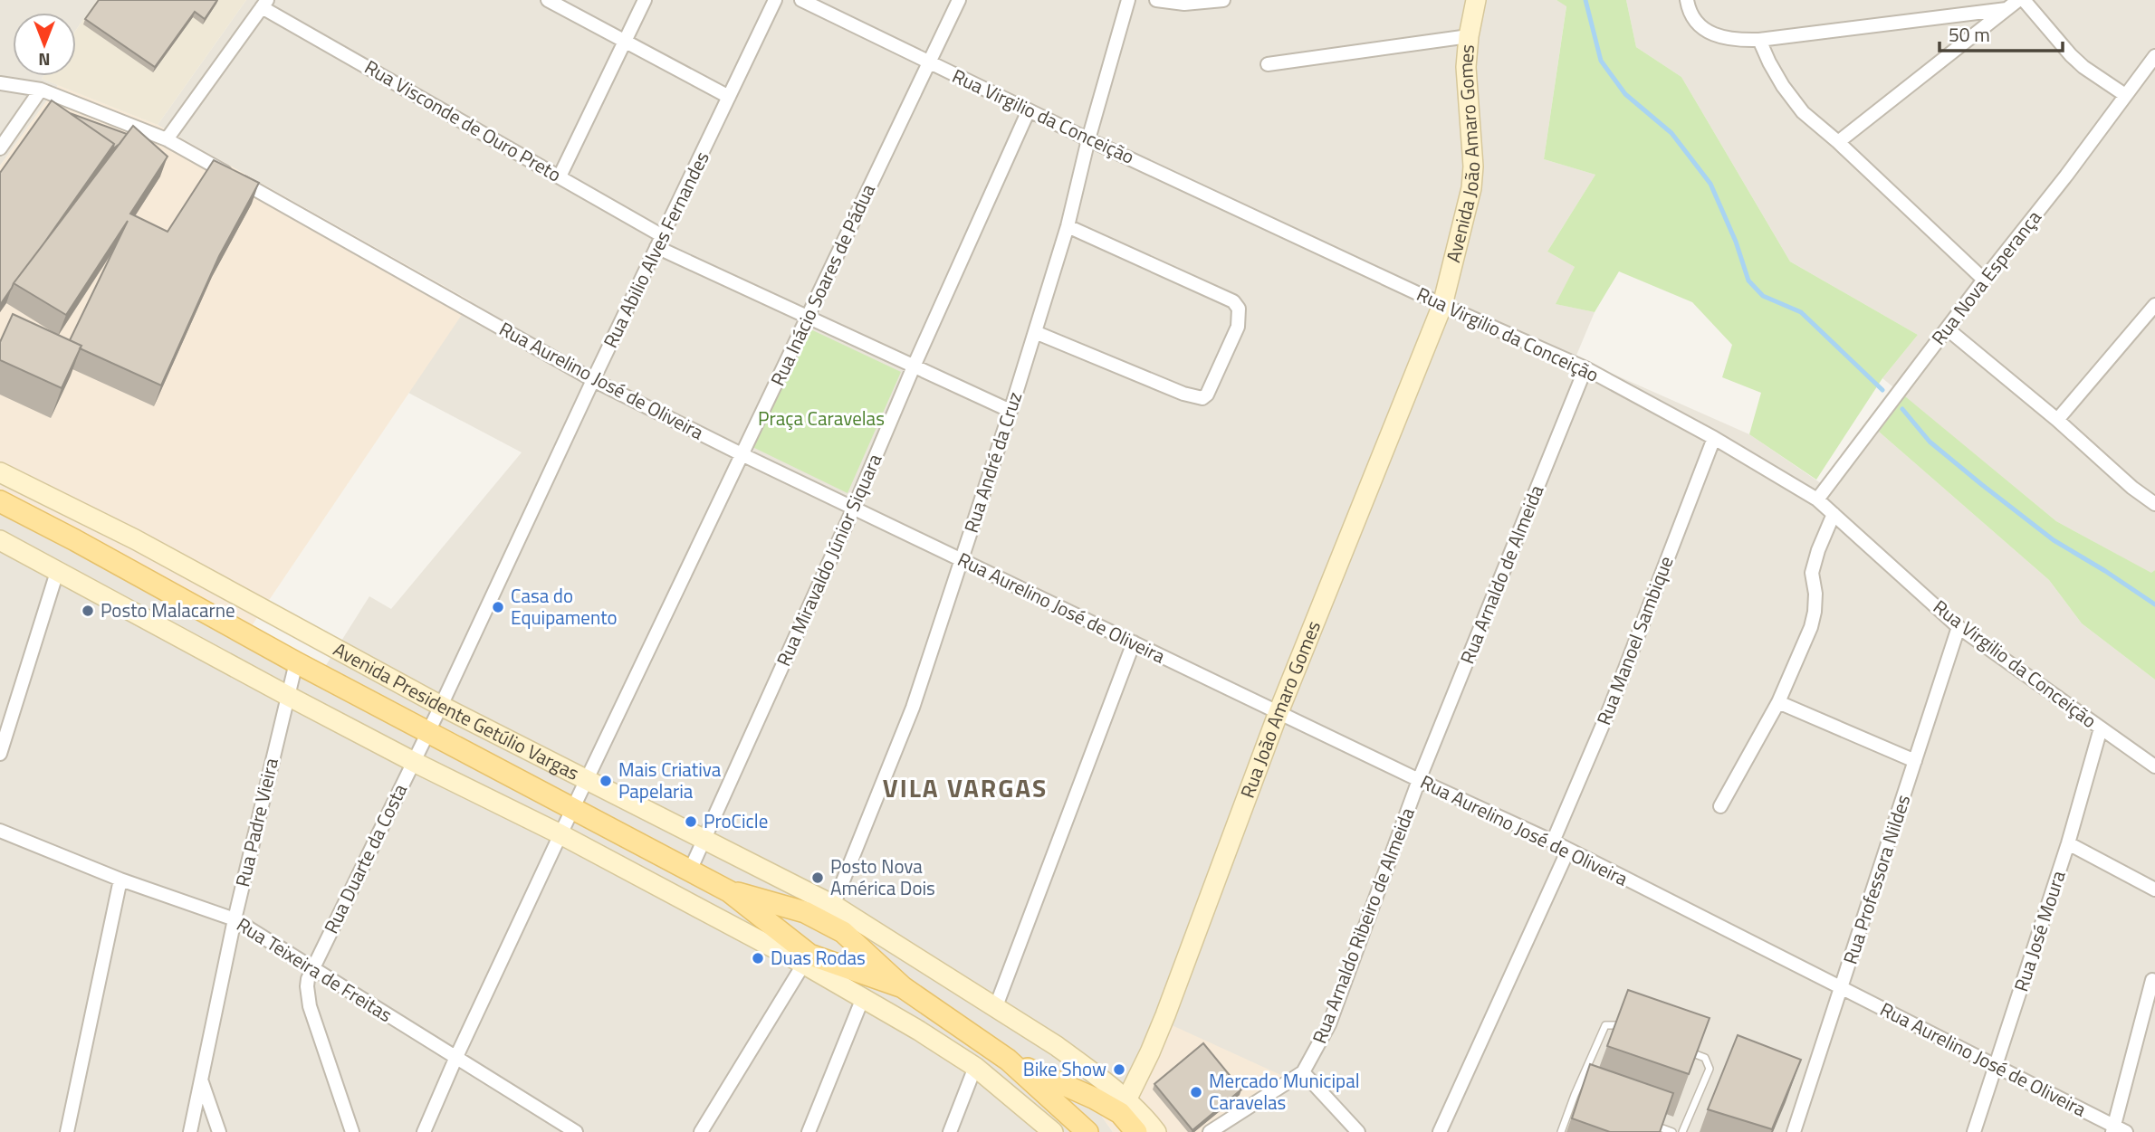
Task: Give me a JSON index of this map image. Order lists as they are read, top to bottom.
{
  "streets": {
    "main road": ["Avenida Presidente Getúlio Vargas"],
    "street": [
      "Rua Virgilio da Conceição",
      "Rua Visconde de Ouro Preto",
      "Avenida João Amaro Gomes",
      "Rua Abilio Alves Fernandes",
      "Rua Nova Esperança",
      "Rua Inácio Soares de Pádua",
      "Rua Aurelino José de Oliveira",
      "Rua André da Cruz",
      "Rua Miravaldo Júnior Siquara",
      "Rua Arnaldo de Almeida",
      "Rua Manoel Sambique",
      "Rua João Amaro Gomes",
      "Rua Padre Vieira",
      "Rua Duarte da Costa",
      "Rua Professora Nildes",
      "Rua Arnaldo Ribeiro de Almeida",
      "Rua José Moura",
      "Rua Teixeira de Freitas"
    ]
  },
  "crossings": [
    ["Rua Virgilio da Conceição", "Avenida João Amaro Gomes"],
    ["Rua Virgilio da Conceição", "Rua Nova Esperança"],
    ["Rua Virgilio da Conceição", "Rua Inácio Soares de Pádua"],
    ["Rua Virgilio da Conceição", "Rua André da Cruz"],
    ["Rua Virgilio da Conceição", "Rua Miravaldo Júnior Siquara"],
    ["Rua Virgilio da Conceição", "Rua Arnaldo de Almeida"],
    ["Rua Virgilio da Conceição", "Rua Manoel Sambique"],
    ["Rua Virgilio da Conceição", "Rua João Amaro Gomes"],
    ["Rua Virgilio da Conceição", "Rua Professora Nildes"],
    ["Rua Virgilio da Conceição", "Rua José Moura"],
    ["Rua Visconde de Ouro Preto", "Rua Abilio Alves Fernandes"],
    ["Rua Visconde de Ouro Preto", "Rua Inácio Soares de Pádua"],
    ["Rua Visconde de Ouro Preto", "Rua André da Cruz"],
    ["Rua Visconde de Ouro Preto", "Rua Miravaldo Júnior Siquara"],
    ["Avenida João Amaro Gomes", "Rua João Amaro Gomes"],
    ["Rua Abilio Alves Fernandes", "Rua Aurelino José de Oliveira"],
    ["Rua Abilio Alves Fernandes", "Avenida Presidente Getúlio Vargas"],
    ["Rua Abilio Alves Fernandes", "Rua Duarte da Costa"],
    ["Rua Inácio Soares de Pádua", "Rua Aurelino José de Oliveira"],
    ["Rua Inácio Soares de Pádua", "Avenida Presidente Getúlio Vargas"],
    ["Rua Inácio Soares de Pádua", "Rua Teixeira de Freitas"],
    ["Rua Aurelino José de Oliveira", "Rua André da Cruz"],
    ["Rua Aurelino José de Oliveira", "Rua Miravaldo Júnior Siquara"],
    ["Rua Aurelino José de Oliveira", "Rua Arnaldo de Almeida"],
    ["Rua Aurelino José de Oliveira", "Rua Manoel Sambique"],
    ["Rua Aurelino José de Oliveira", "Rua João Amaro Gomes"],
    ["Rua Aurelino José de Oliveira", "Rua Professora Nildes"],
    ["Rua Aurelino José de Oliveira", "Rua Arnaldo Ribeiro de Almeida"],
    ["Rua Aurelino José de Oliveira", "Rua José Moura"],
    ["Rua André da Cruz", "Avenida Presidente Getúlio Vargas"],
    ["Rua Miravaldo Júnior Siquara", "Avenida Presidente Getúlio Vargas"],
    ["Rua Arnaldo de Almeida", "Rua Arnaldo Ribeiro de Almeida"],
    ["Rua João Amaro Gomes", "Avenida Presidente Getúlio Vargas"],
    ["Avenida Presidente Getúlio Vargas", "Rua Padre Vieira"],
    ["Avenida Presidente Getúlio Vargas", "Rua Duarte da Costa"],
    ["Rua Padre Vieira", "Rua Teixeira de Freitas"],
    ["Rua Duarte da Costa", "Rua Teixeira de Freitas"]
  ],
  "districts": ["VILA VARGAS"],
  "parks": ["Praça Caravelas"],
  "places": [
    "Casa do Equipamento",
    "Posto Malacarne",
    "Mais Criativa Papelaria",
    "ProCicle",
    "Posto Nova América Dois",
    "Duas Rodas",
    "Bike Show",
    "Mercado Municipal Caravelas"
  ],
  "scale_bar": "50 m",
  "north": "bottom"
}
